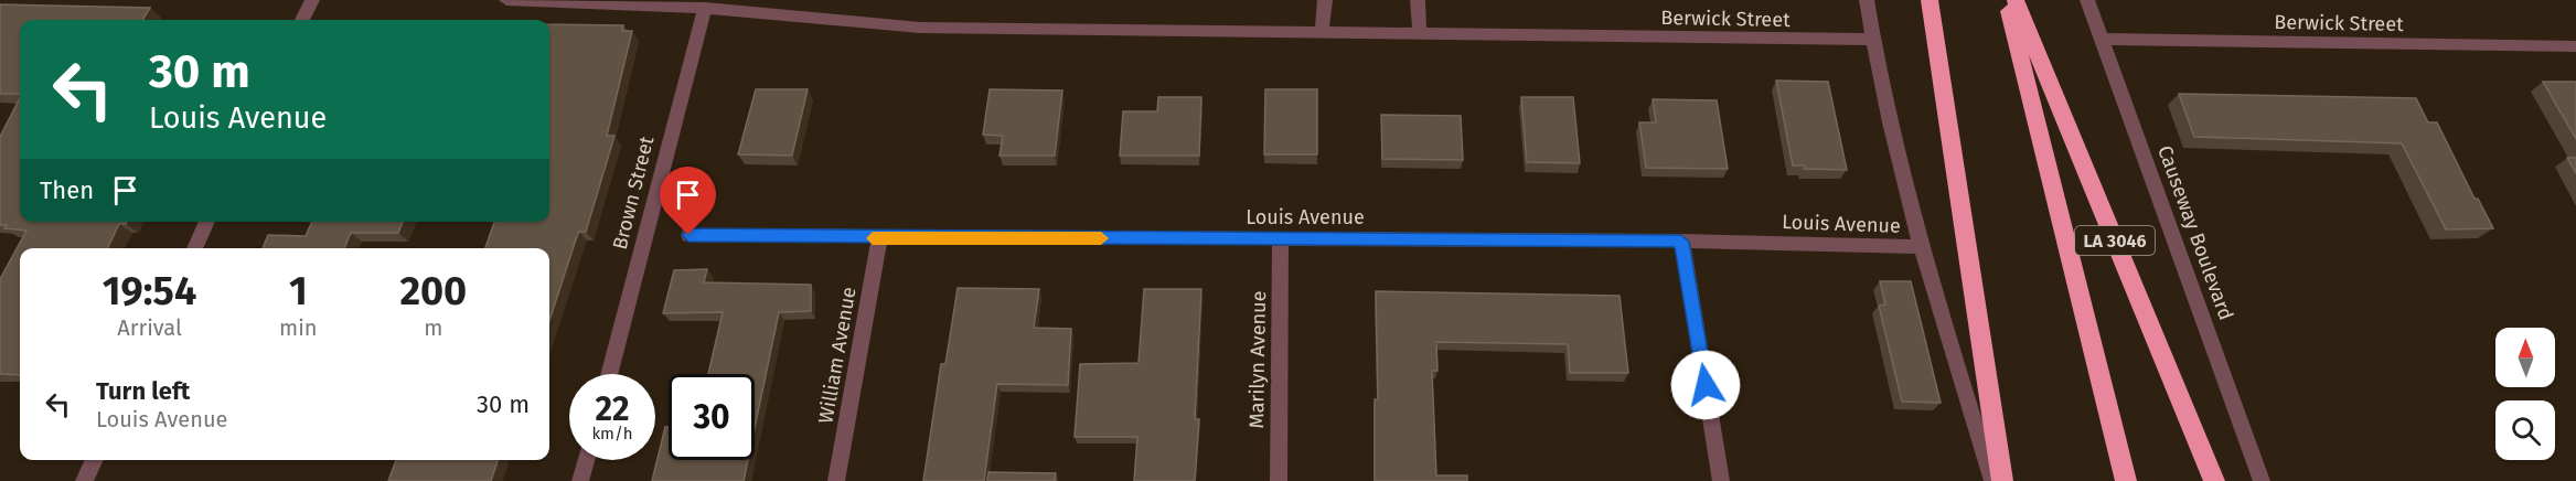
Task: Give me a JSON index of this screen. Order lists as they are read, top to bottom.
{
  "streets": {
    "highway": ["LA 3046"],
    "street": [
      "Berwick Street",
      "Brown Street",
      "Louis Avenue",
      "Causeway Boulevard",
      "William Avenue",
      "Marilyn Avenue"
    ]
  },
  "crossings": [
    ["Berwick Street", "Brown Street"],
    ["Berwick Street", "Causeway Boulevard"],
    ["Louis Avenue", "William Avenue"],
    ["Louis Avenue", "Marilyn Avenue"]
  ],
  "north": "top",
  "page": {
    "turn": ["30 m", "Louis Avenue"],
    "then": "Then",
    "eta": [
      "19:54",
      "Arrival",
      "1",
      "min",
      "200",
      "m"
    ],
    "list": [
      {
        "name": "Turn left",
        "note": "Louis Avenue",
        "value": "30 m"
      }
    ],
    "speed": "22 km/h",
    "limit": "30"
  }
}
